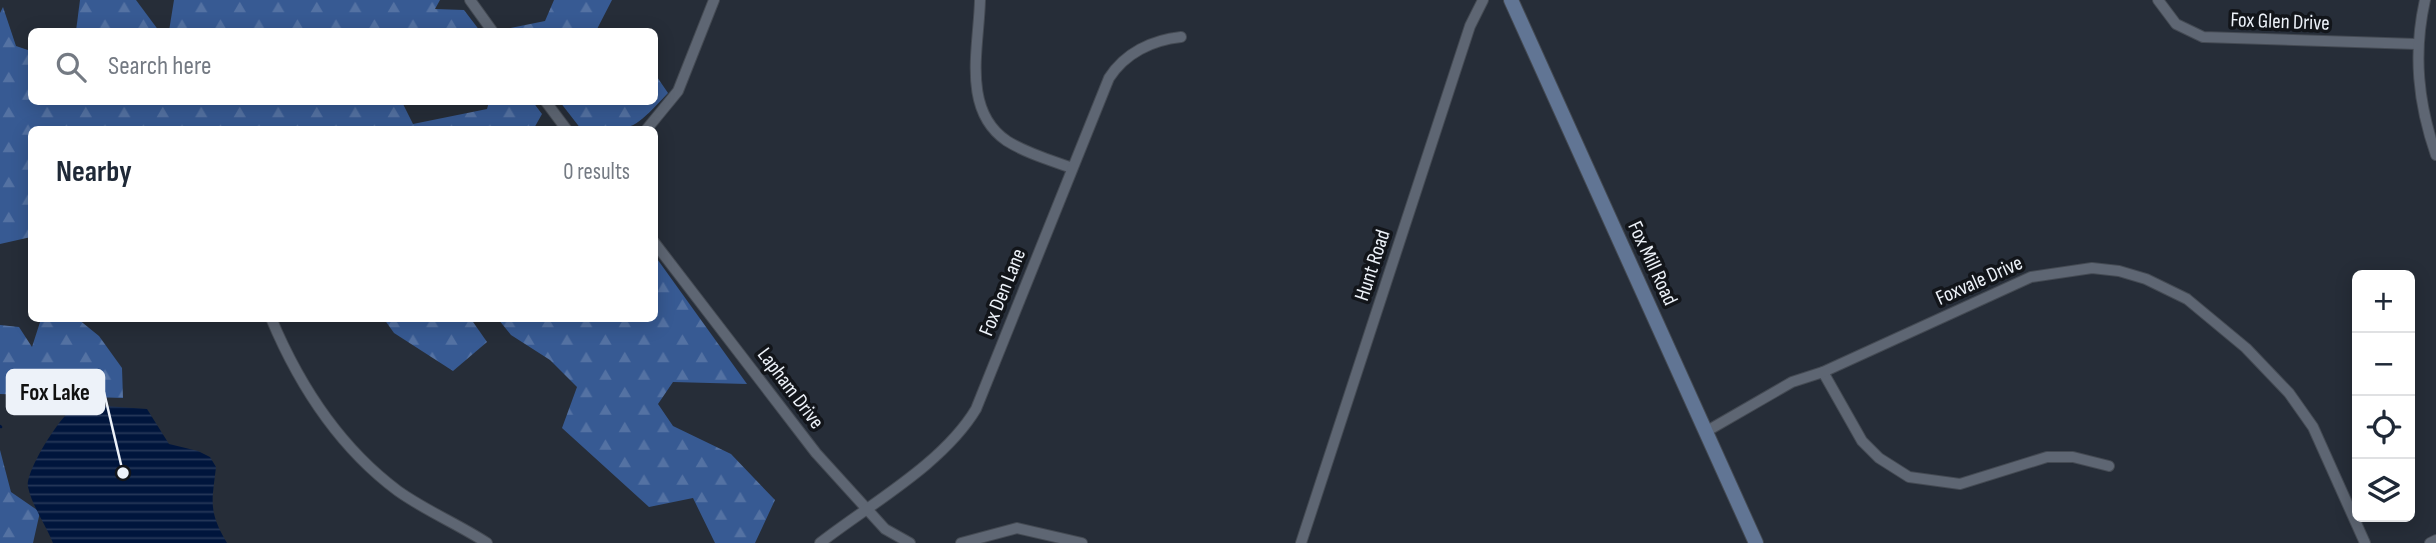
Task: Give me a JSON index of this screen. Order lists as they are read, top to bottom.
{
  "streets": {
    "main road": ["Fox Mill Road"],
    "street": [
      "Fox Glen Drive",
      "Hunt Road",
      "Foxvale Drive",
      "Fox Den Lane",
      "Lapham Drive"
    ]
  },
  "crossings": [
    ["Fox Mill Road", "Foxvale Drive"],
    ["Fox Den Lane", "Lapham Drive"]
  ],
  "places": ["Fox Lake"],
  "page": {
    "search": "Search here",
    "heading": ["Nearby", "0 results"],
    "map_buttons": ["+", "−"]
  }
}
